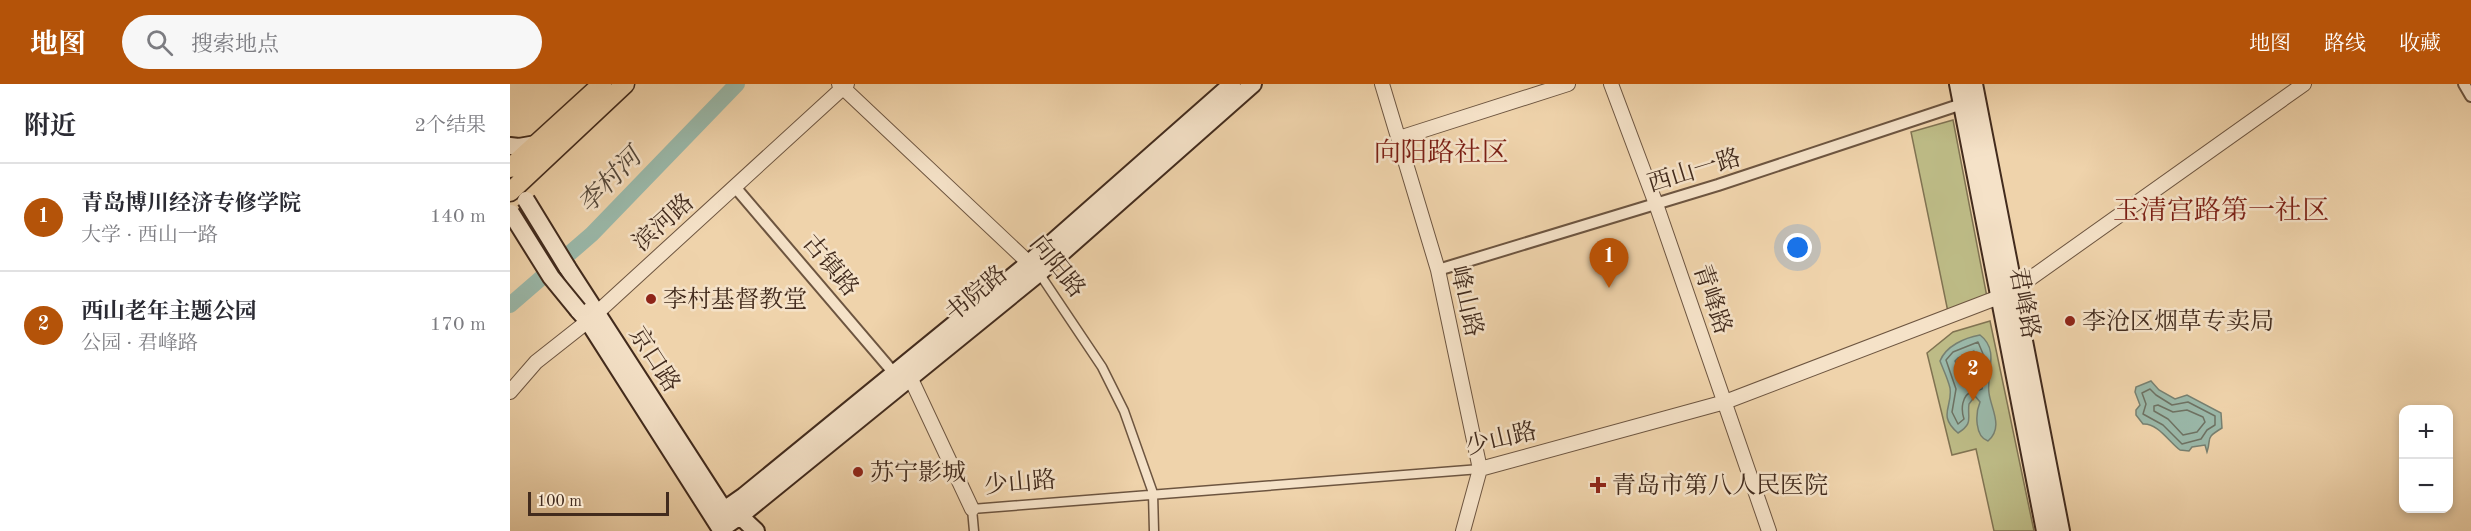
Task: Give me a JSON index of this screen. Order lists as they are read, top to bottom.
{
  "streets": {
    "main road": ["书院路", "君峰路", "京口路"],
    "street": [
      "西山一路",
      "滨河路",
      "古镇路",
      "向阳路",
      "青峰路",
      "峰山路",
      "少山路"
    ]
  },
  "crossings": [
    ["西山一路", "青峰路"],
    ["西山一路", "峰山路"],
    ["西山一路", "君峰路"],
    ["滨河路", "古镇路"],
    ["滨河路", "向阳路"],
    ["滨河路", "京口路"],
    ["古镇路", "书院路"],
    ["向阳路", "书院路"],
    ["向阳路", "少山路"],
    ["书院路", "京口路"],
    ["青峰路", "少山路"],
    ["峰山路", "少山路"],
    ["君峰路", "少山路"]
  ],
  "districts": ["向阳路社区", "玉清宫路第一社区"],
  "water": ["李村河"],
  "places": {
    "other": ["李村基督教堂", "李沧区烟草专卖局", "苏宁影城"],
    "health": ["青岛市第八人民医院"]
  },
  "scale_bar": "100 m",
  "page": {
    "header": "地图",
    "search": "搜索地点",
    "nav": ["地图", "路线", "收藏"],
    "heading": ["附近", "2个结果"],
    "list": [
      {
        "mark": "1",
        "name": "青岛博川经济专修学院",
        "note": "大学 · 西山一路",
        "value": "140 m"
      },
      {
        "mark": "2",
        "name": "西山老年主题公园",
        "note": "公园 · 君峰路",
        "value": "170 m"
      }
    ],
    "pins": ["1", "2"],
    "map_buttons": ["+", "−"],
    "scale": "100 m"
  }
}
